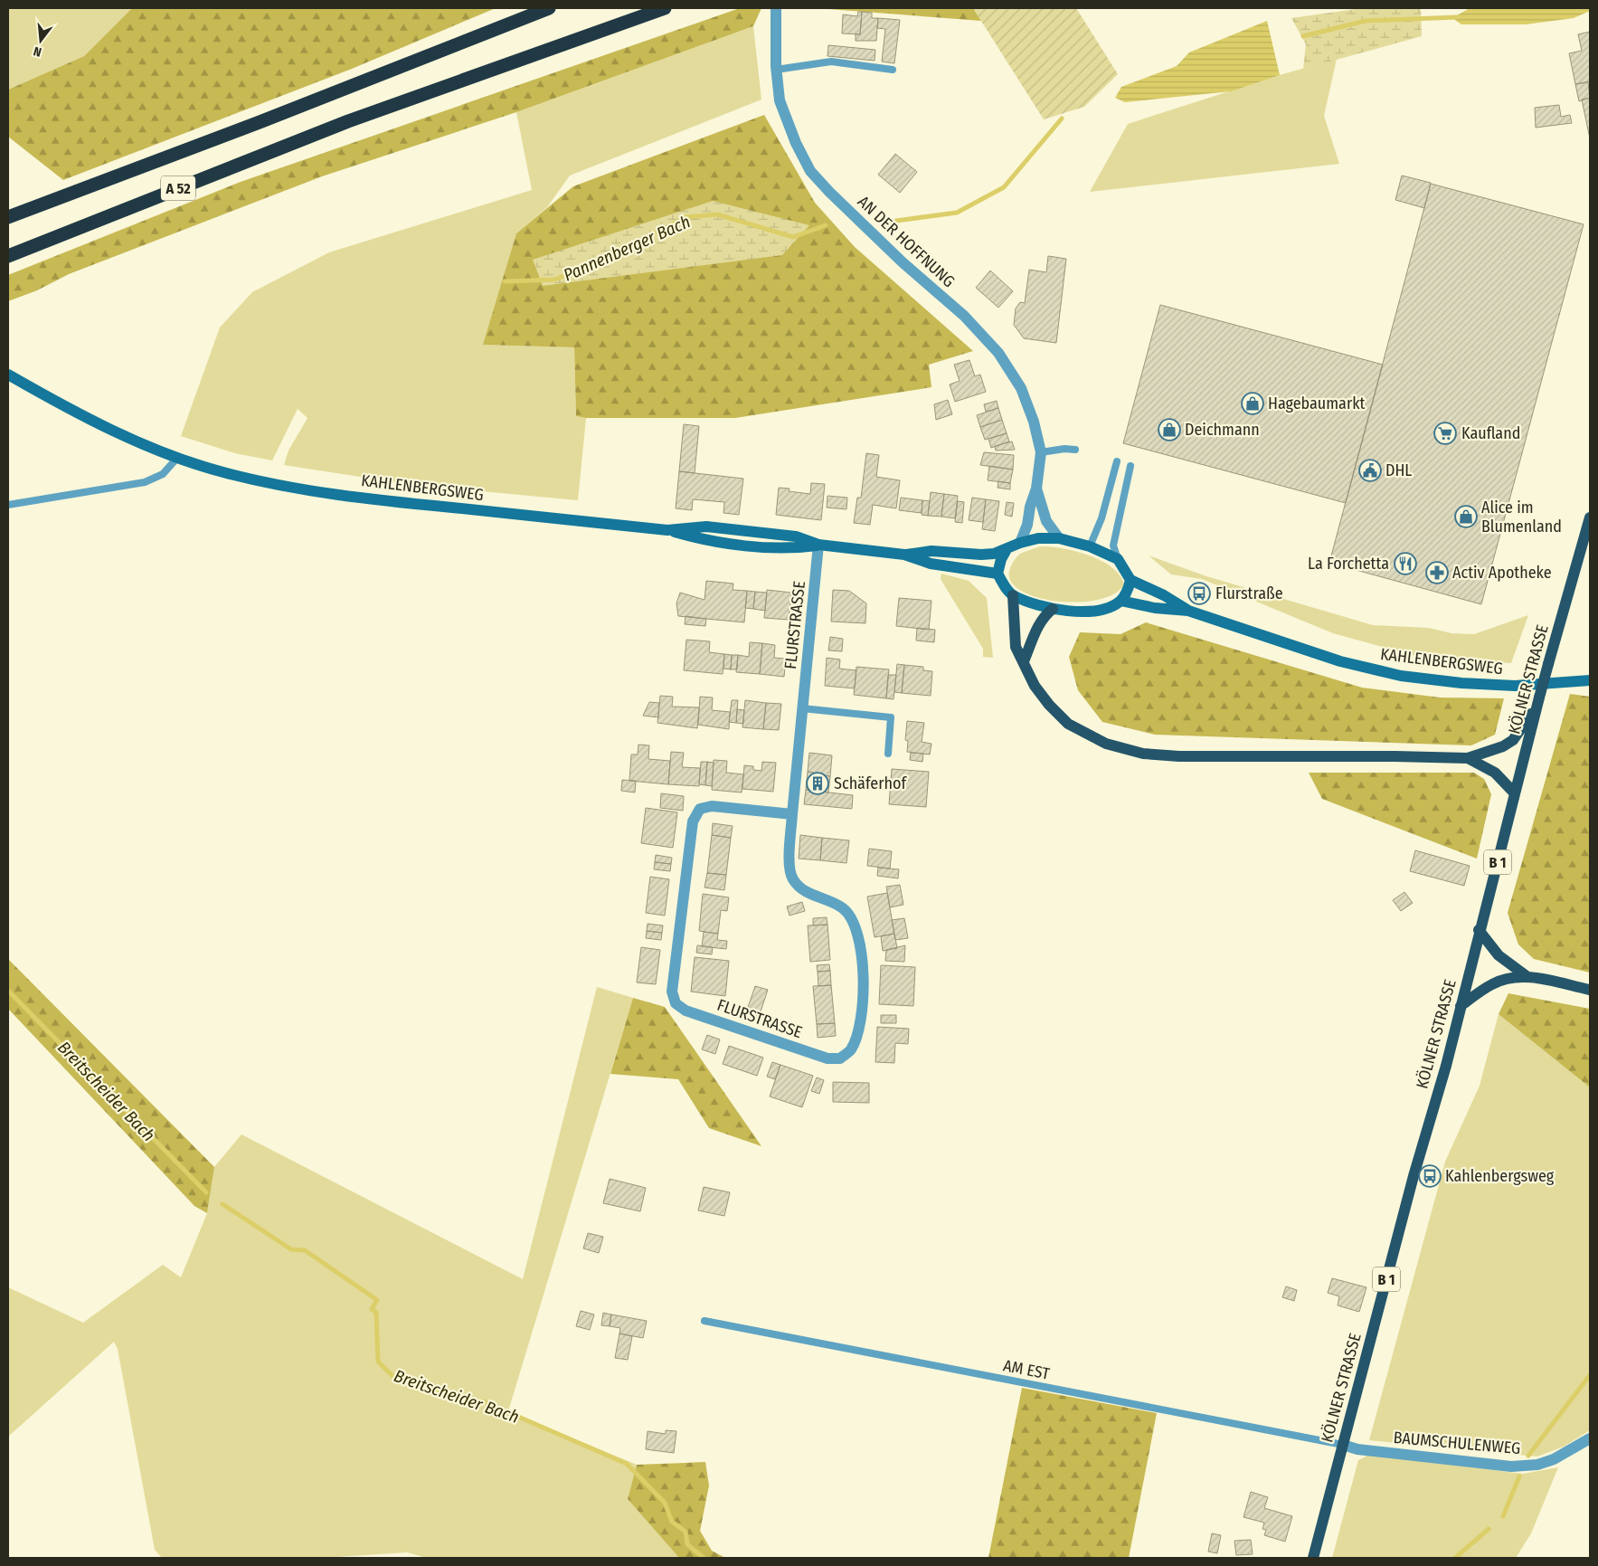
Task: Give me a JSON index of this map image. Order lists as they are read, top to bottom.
{
  "streets": {
    "highway": ["A 52"],
    "main road": ["KÖLNER STRASSE", "B 1"],
    "street": [
      "AN DER HOFFNUNG",
      "KAHLENBERGSWEG",
      "FLURSTRASSE",
      "BAUMSCHULENWEG"
    ],
    "lane": ["AM EST"]
  },
  "crossings": [
    ["AN DER HOFFNUNG", "KAHLENBERGSWEG"],
    ["KAHLENBERGSWEG", "FLURSTRASSE"],
    ["KÖLNER STRASSE", "AM EST"],
    ["KÖLNER STRASSE", "BAUMSCHULENWEG"],
    ["AM EST", "BAUMSCHULENWEG"]
  ],
  "water": ["Pannenberger Bach", "Breitscheider Bach"],
  "places": {
    "shop": ["Hagebaumarkt", "Deichmann", "Alice im Blumenland"],
    "supermarket": ["Kaufland"],
    "public building": ["DHL"],
    "restaurant": ["La Forchetta"],
    "pharmacy": ["Activ Apotheke"],
    "bus stop": ["Flurstraße", "Kahlenbergsweg"],
    "building": ["Schäferhof"]
  },
  "north": "bottom"
}
